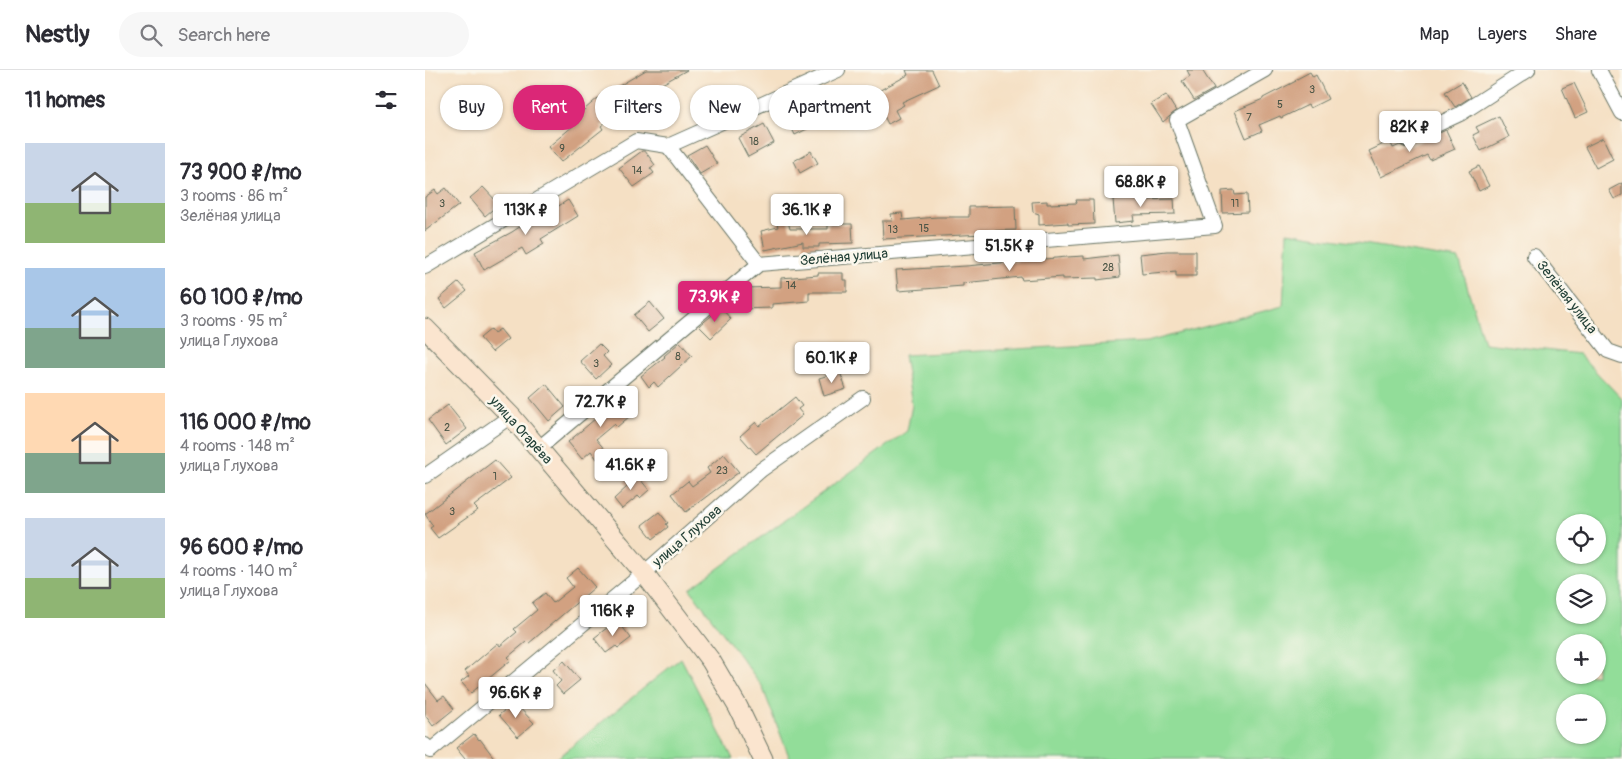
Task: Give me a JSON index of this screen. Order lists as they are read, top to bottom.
{
  "streets": {
    "main road": ["улица Огарёва"],
    "street": ["Зелёная улица", "улица Глухова"]
  },
  "crossings": [
    ["улица Огарёва", "улица Глухова"]
  ],
  "house_numbers": [
    "3",
    "5",
    "7",
    "18",
    "9",
    "14",
    "3",
    "11",
    "15",
    "13",
    "28",
    "14",
    "8",
    "3",
    "2",
    "23",
    "1",
    "3"
  ],
  "page": {
    "header": "Nestly",
    "search": "Search here",
    "nav": ["Map", "Layers", "Share"],
    "heading": "11 homes",
    "chip": [
      "Buy",
      "Rent",
      "Filters",
      "New",
      "Apartment"
    ],
    "price": [
      "82K ₽",
      "68.8K ₽",
      "113K ₽",
      "36.1K ₽",
      "51.5K ₽",
      "73.9K ₽",
      "60.1K ₽",
      "72.7K ₽",
      "41.6K ₽",
      "116K ₽",
      "96.6K ₽"
    ],
    "list": [
      {
        "name": "73 900 ₽/mo",
        "note": "3 rooms · 86 m² · Зелёная улица"
      },
      {
        "name": "60 100 ₽/mo",
        "note": "3 rooms · 95 m² · улица Глухова"
      },
      {
        "name": "116 000 ₽/mo",
        "note": "4 rooms · 148 m² · улица Глухова"
      },
      {
        "name": "96 600 ₽/mo",
        "note": "4 rooms · 140 m² · улица Глухова"
      }
    ],
    "map_buttons": ["+", "−"]
  }
}
